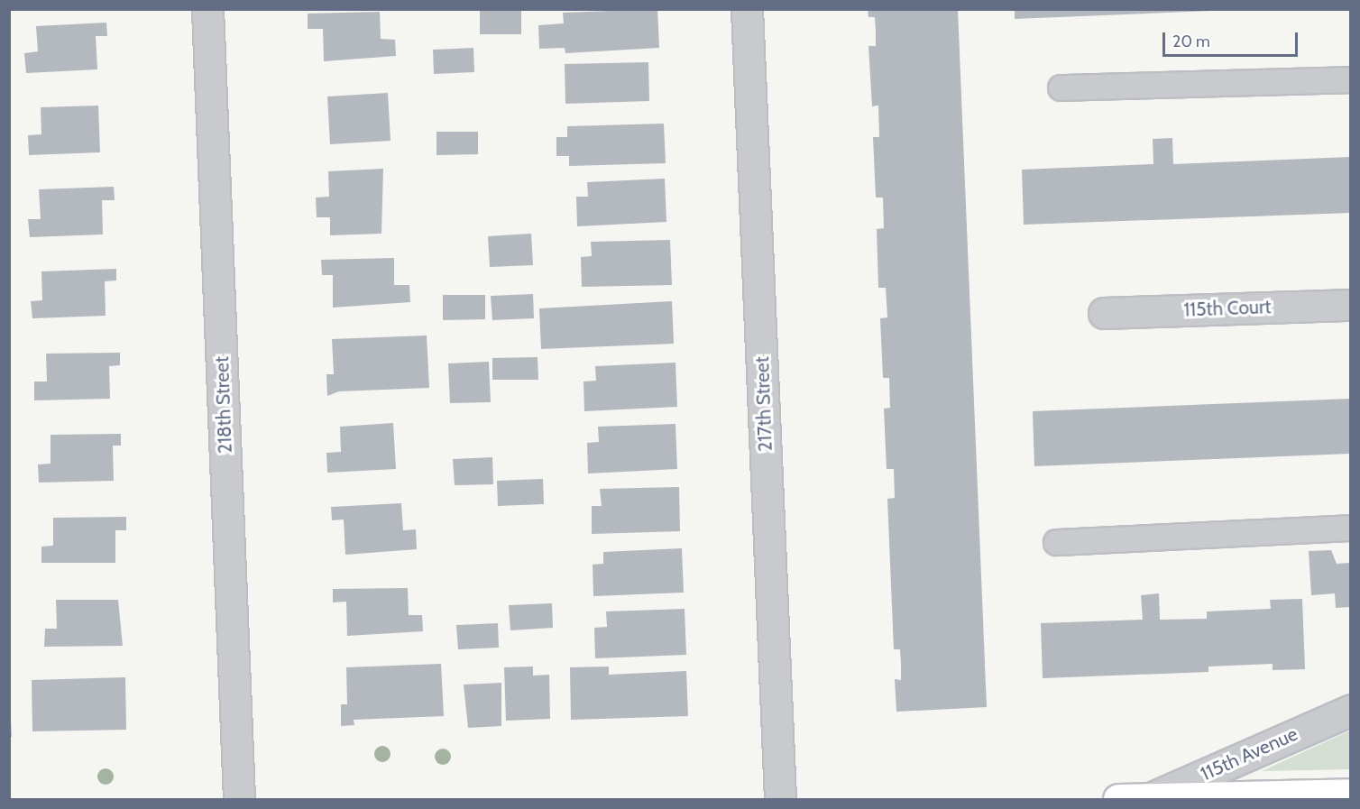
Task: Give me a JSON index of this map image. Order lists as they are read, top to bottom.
{
  "streets": {
    "main road": ["115th Avenue"],
    "street": ["115th Court", "217th Street", "218th Street"]
  },
  "scale_bar": "20 m"
}
